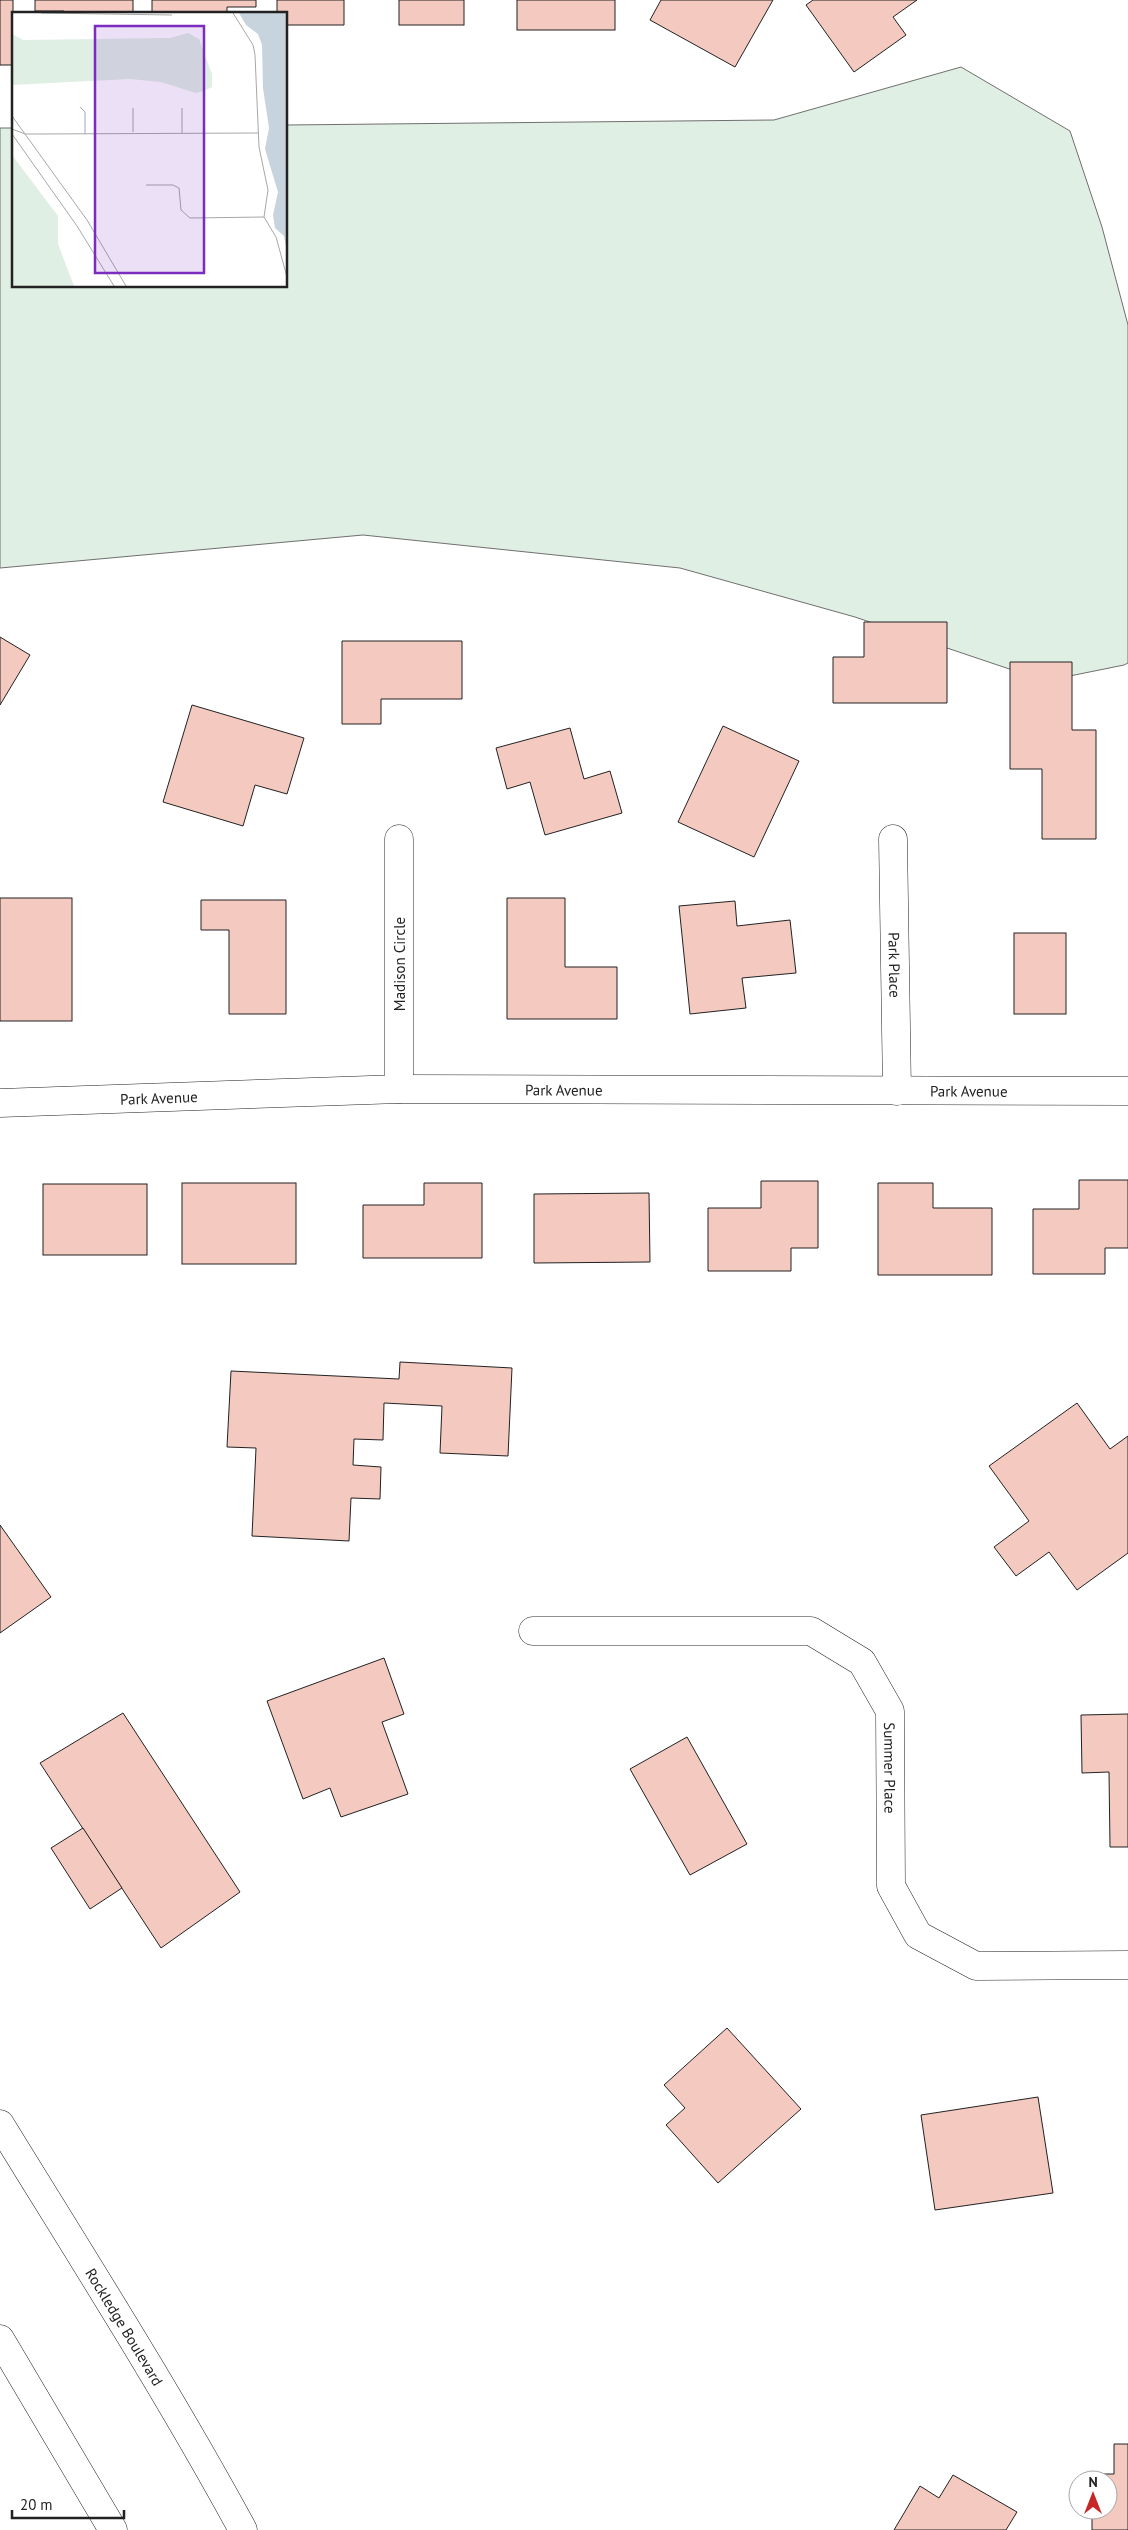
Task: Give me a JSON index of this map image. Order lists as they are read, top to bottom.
{
  "streets": {
    "street": [
      "Madison Circle",
      "Park Place",
      "Park Avenue",
      "Summer Place",
      "Rockledge Boulevard"
    ]
  },
  "crossings": [
    ["Madison Circle", "Park Avenue"],
    ["Park Place", "Park Avenue"]
  ],
  "scale_bar": "20 m",
  "north": "top"
}
